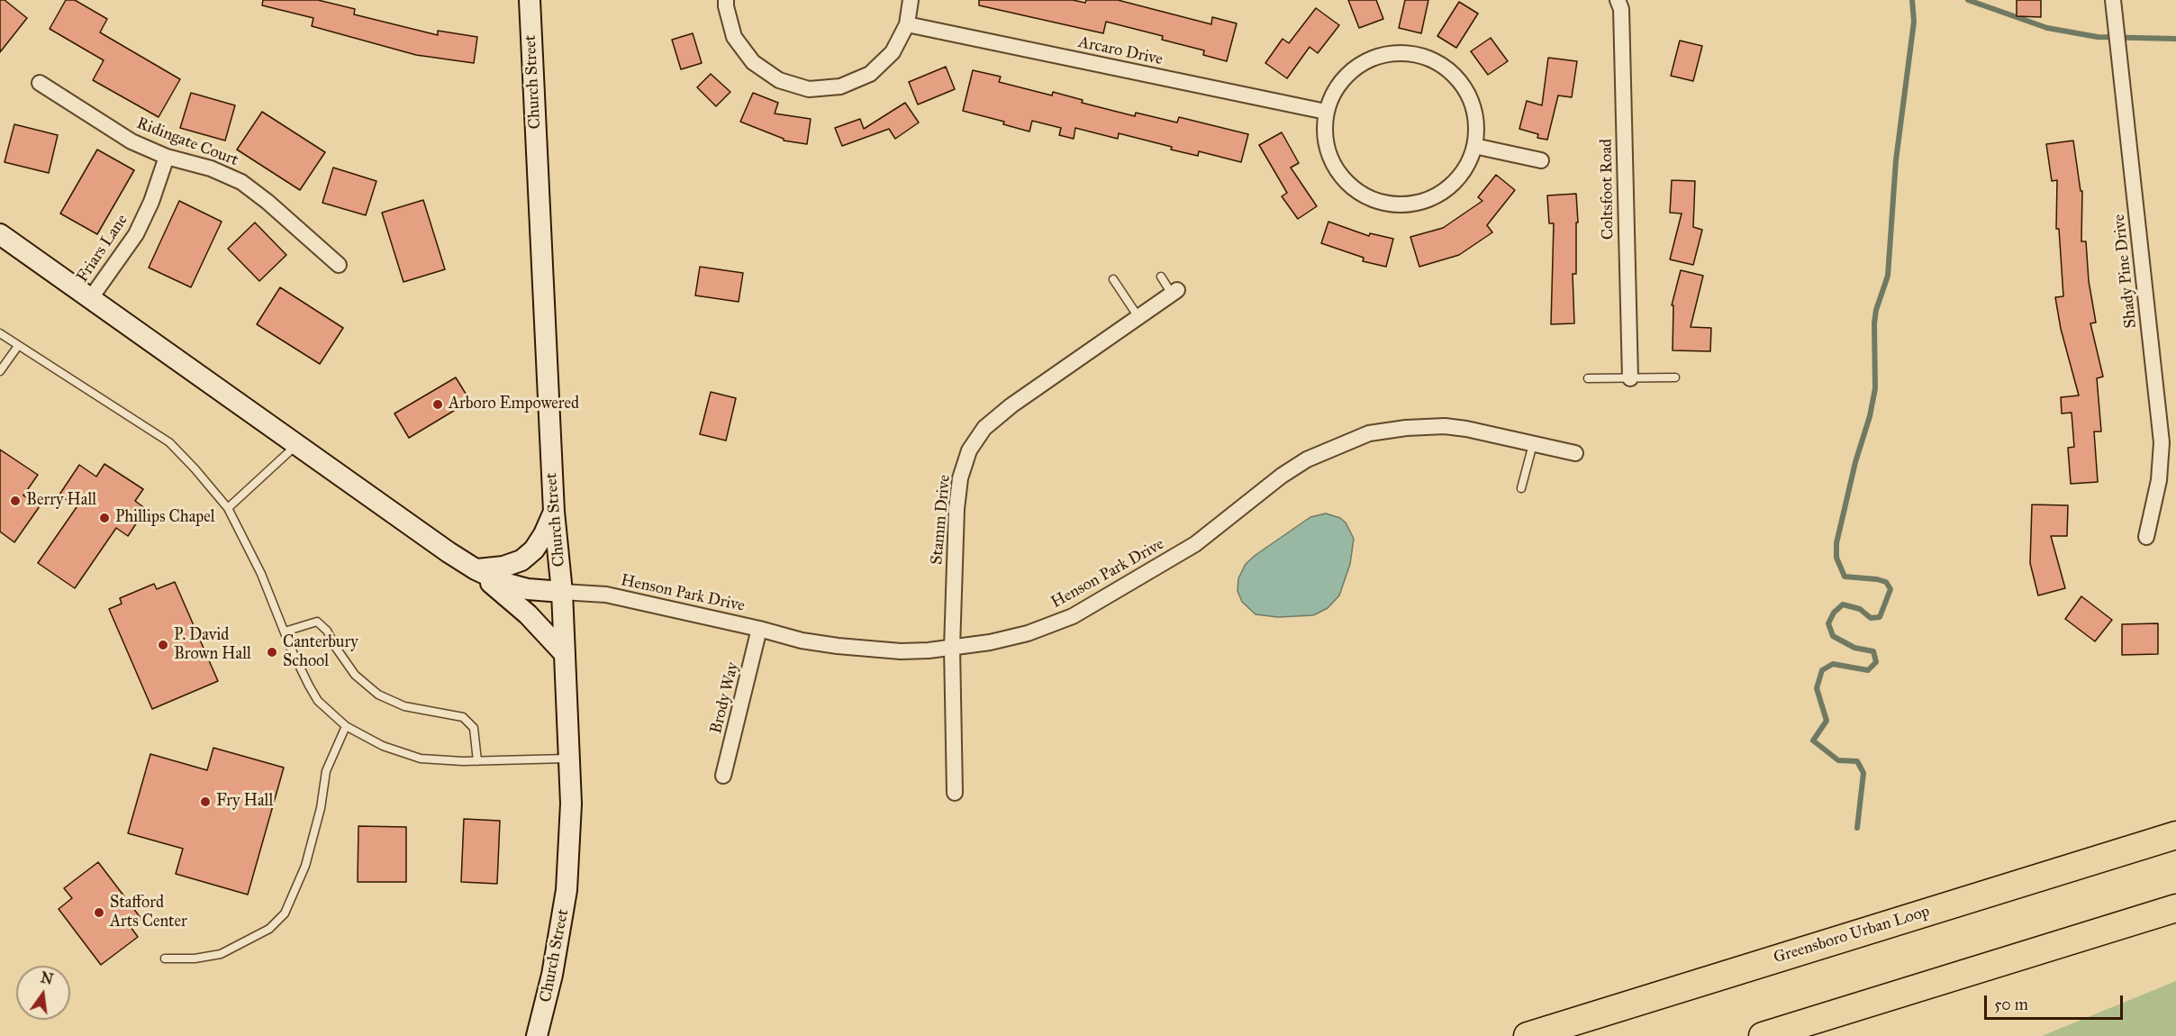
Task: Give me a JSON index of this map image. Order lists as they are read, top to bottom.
{
  "streets": {
    "highway": ["Greensboro Urban Loop"],
    "street": [
      "Arcaro Drive",
      "Church Street",
      "Ridingate Court",
      "Coltsfoot Road",
      "Friars Lane",
      "Shady Pine Drive",
      "Stamm Drive",
      "Henson Park Drive",
      "Brody Way"
    ]
  },
  "crossings": [
    ["Church Street", "Henson Park Drive"],
    ["Ridingate Court", "Friars Lane"],
    ["Stamm Drive", "Henson Park Drive"],
    ["Henson Park Drive", "Brody Way"]
  ],
  "places": [
    "Arboro Empowered",
    "Berry Hall",
    "Phillips Chapel",
    "P. David Brown Hall",
    "Canterbury School",
    "Fry Hall",
    "Stafford Arts Center"
  ],
  "scale_bar": "50 m",
  "north": "top"
}
